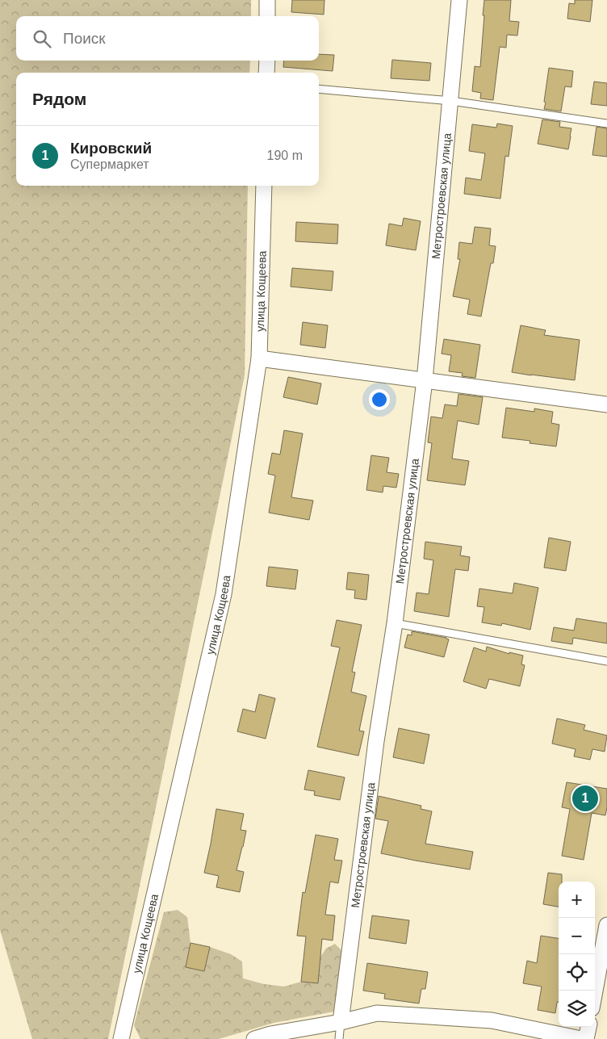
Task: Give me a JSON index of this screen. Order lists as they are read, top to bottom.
{
  "streets": {
    "street": ["Метростроевская улица", "улица Кощеева"]
  },
  "page": {
    "search": "Поиск",
    "heading": "Рядом",
    "list": [
      {
        "mark": "1",
        "name": "Кировский",
        "note": "Супермаркет",
        "value": "190 m"
      }
    ],
    "pins": "1",
    "map_buttons": ["+", "−"]
  }
}
